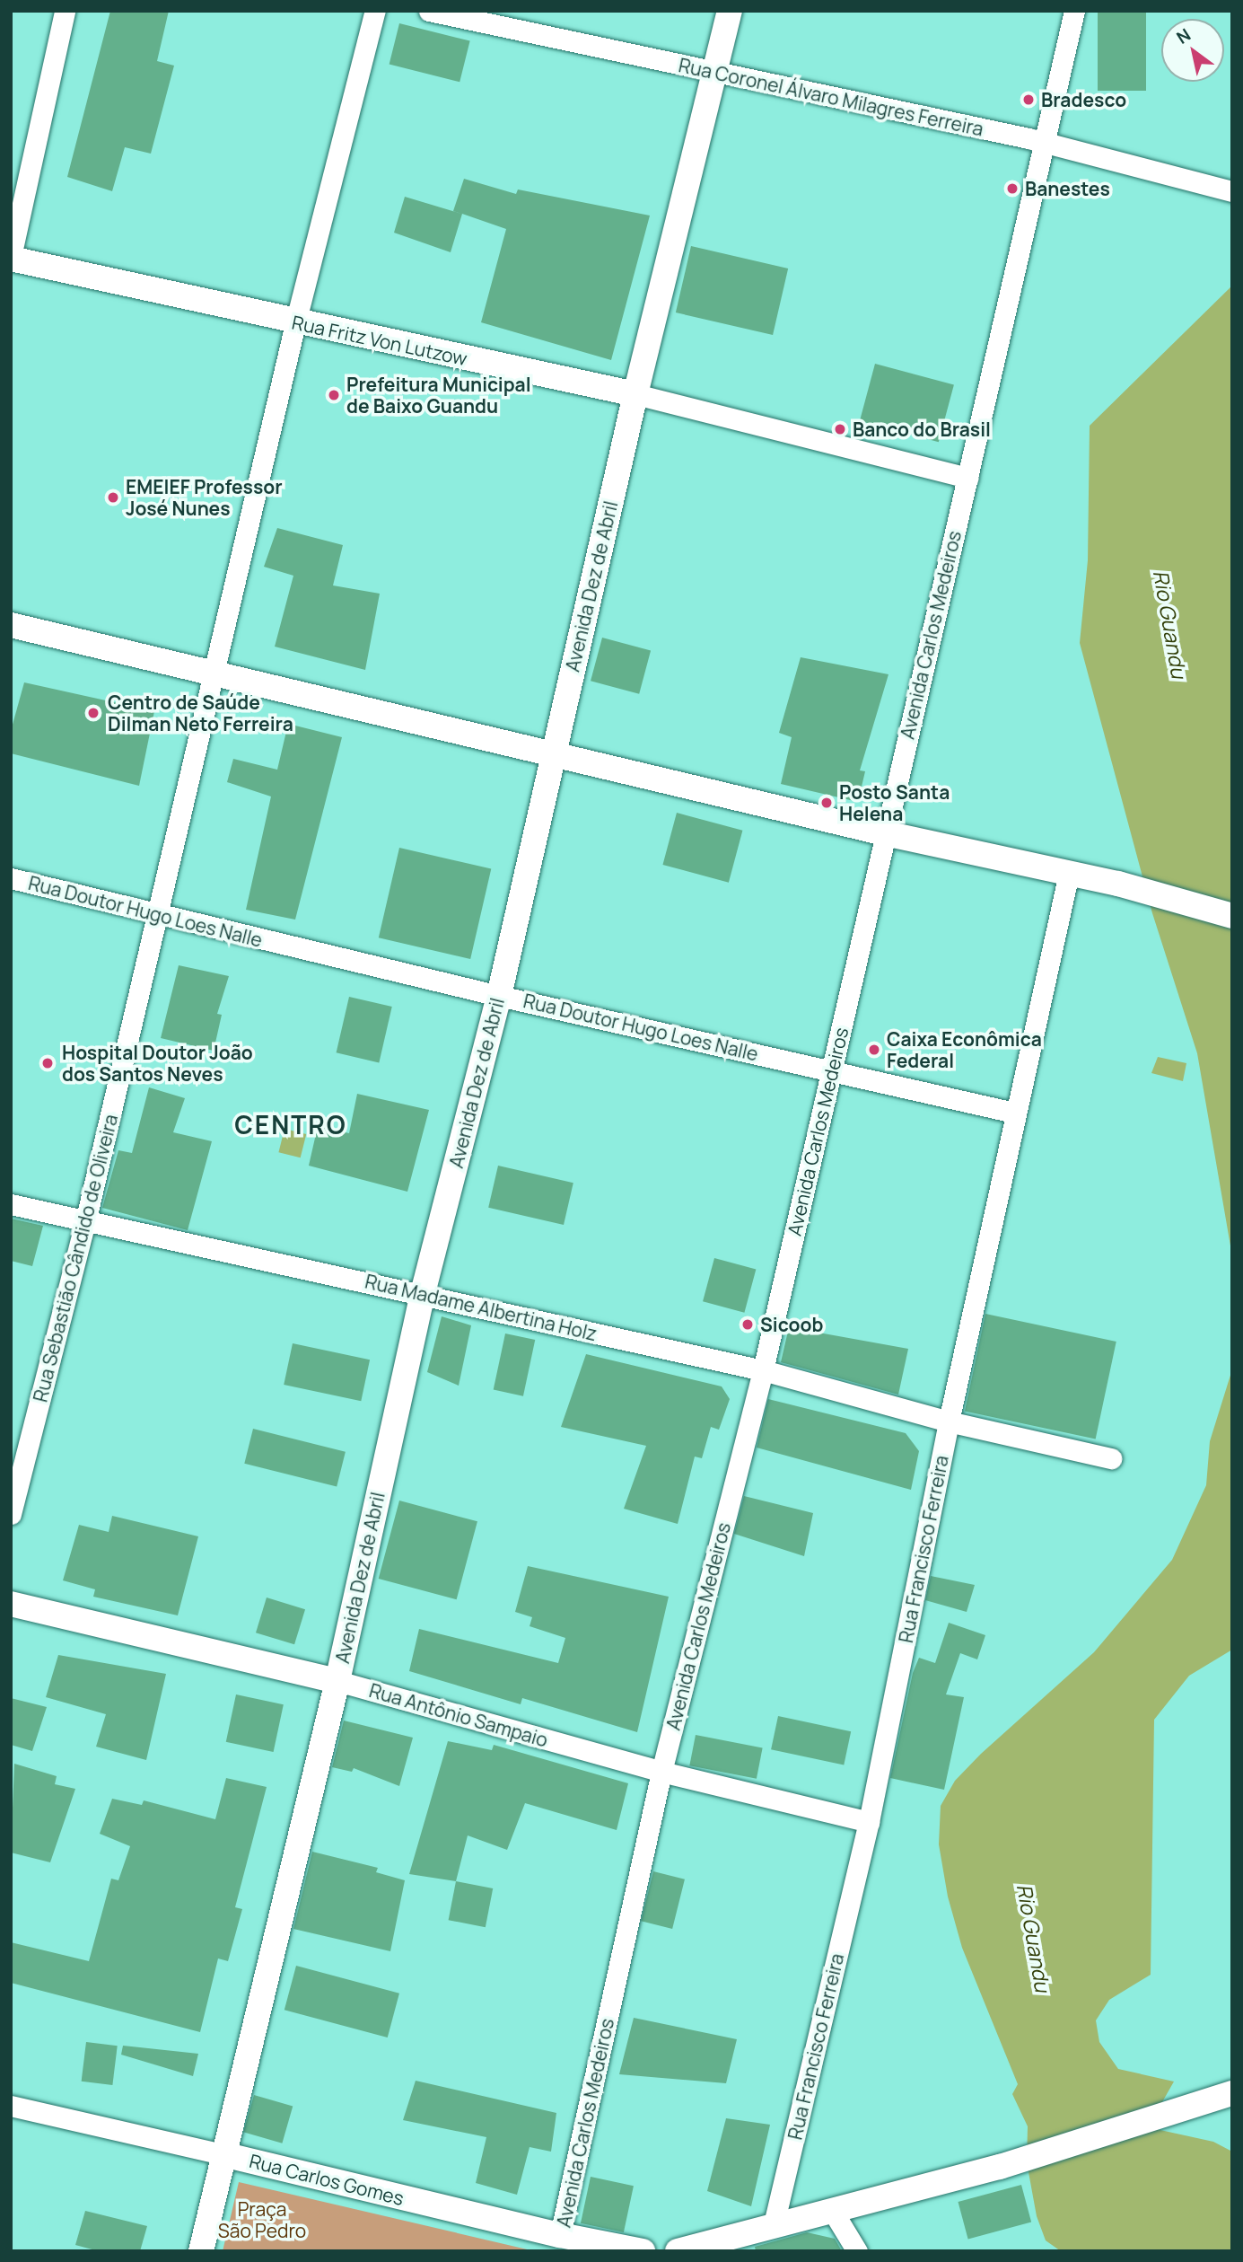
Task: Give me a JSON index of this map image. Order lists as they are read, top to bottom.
{
  "streets": {
    "street": [
      "Rua Coronel Álvaro Milagres Ferreira",
      "Rua Fritz Von Lutzow",
      "Avenida Dez de Abril",
      "Avenida Carlos Medeiros",
      "Rua Doutor Hugo Loes Nalle",
      "Rua Sebastião Cândido de Oliveira",
      "Rua Madame Albertina Holz",
      "Rua Francisco Ferreira",
      "Rua Antônio Sampaio",
      "Rua Carlos Gomes"
    ]
  },
  "crossings": [
    ["Rua Coronel Álvaro Milagres Ferreira", "Avenida Dez de Abril"],
    ["Rua Coronel Álvaro Milagres Ferreira", "Avenida Carlos Medeiros"],
    ["Rua Fritz Von Lutzow", "Avenida Dez de Abril"],
    ["Rua Fritz Von Lutzow", "Avenida Carlos Medeiros"],
    ["Rua Fritz Von Lutzow", "Rua Sebastião Cândido de Oliveira"],
    ["Avenida Dez de Abril", "Rua Doutor Hugo Loes Nalle"],
    ["Avenida Dez de Abril", "Rua Madame Albertina Holz"],
    ["Avenida Dez de Abril", "Rua Antônio Sampaio"],
    ["Avenida Dez de Abril", "Rua Carlos Gomes"],
    ["Avenida Carlos Medeiros", "Rua Doutor Hugo Loes Nalle"],
    ["Avenida Carlos Medeiros", "Rua Madame Albertina Holz"],
    ["Avenida Carlos Medeiros", "Rua Antônio Sampaio"],
    ["Avenida Carlos Medeiros", "Rua Carlos Gomes"],
    ["Rua Doutor Hugo Loes Nalle", "Rua Sebastião Cândido de Oliveira"],
    ["Rua Doutor Hugo Loes Nalle", "Rua Francisco Ferreira"],
    ["Rua Sebastião Cândido de Oliveira", "Rua Madame Albertina Holz"],
    ["Rua Madame Albertina Holz", "Rua Francisco Ferreira"],
    ["Rua Francisco Ferreira", "Rua Antônio Sampaio"]
  ],
  "districts": ["CENTRO"],
  "water": ["Rio Guandu"],
  "parks": ["Praça São Pedro"],
  "places": [
    "Bradesco",
    "Banestes",
    "Prefeitura Municipal de Baixo Guandu",
    "Banco do Brasil",
    "EMEIEF Professor José Nunes",
    "Centro de Saúde Dilman Neto Ferreira",
    "Posto Santa Helena",
    "Caixa Econômica Federal",
    "Hospital Doutor João dos Santos Neves",
    "Sicoob"
  ],
  "north": "top left"
}
